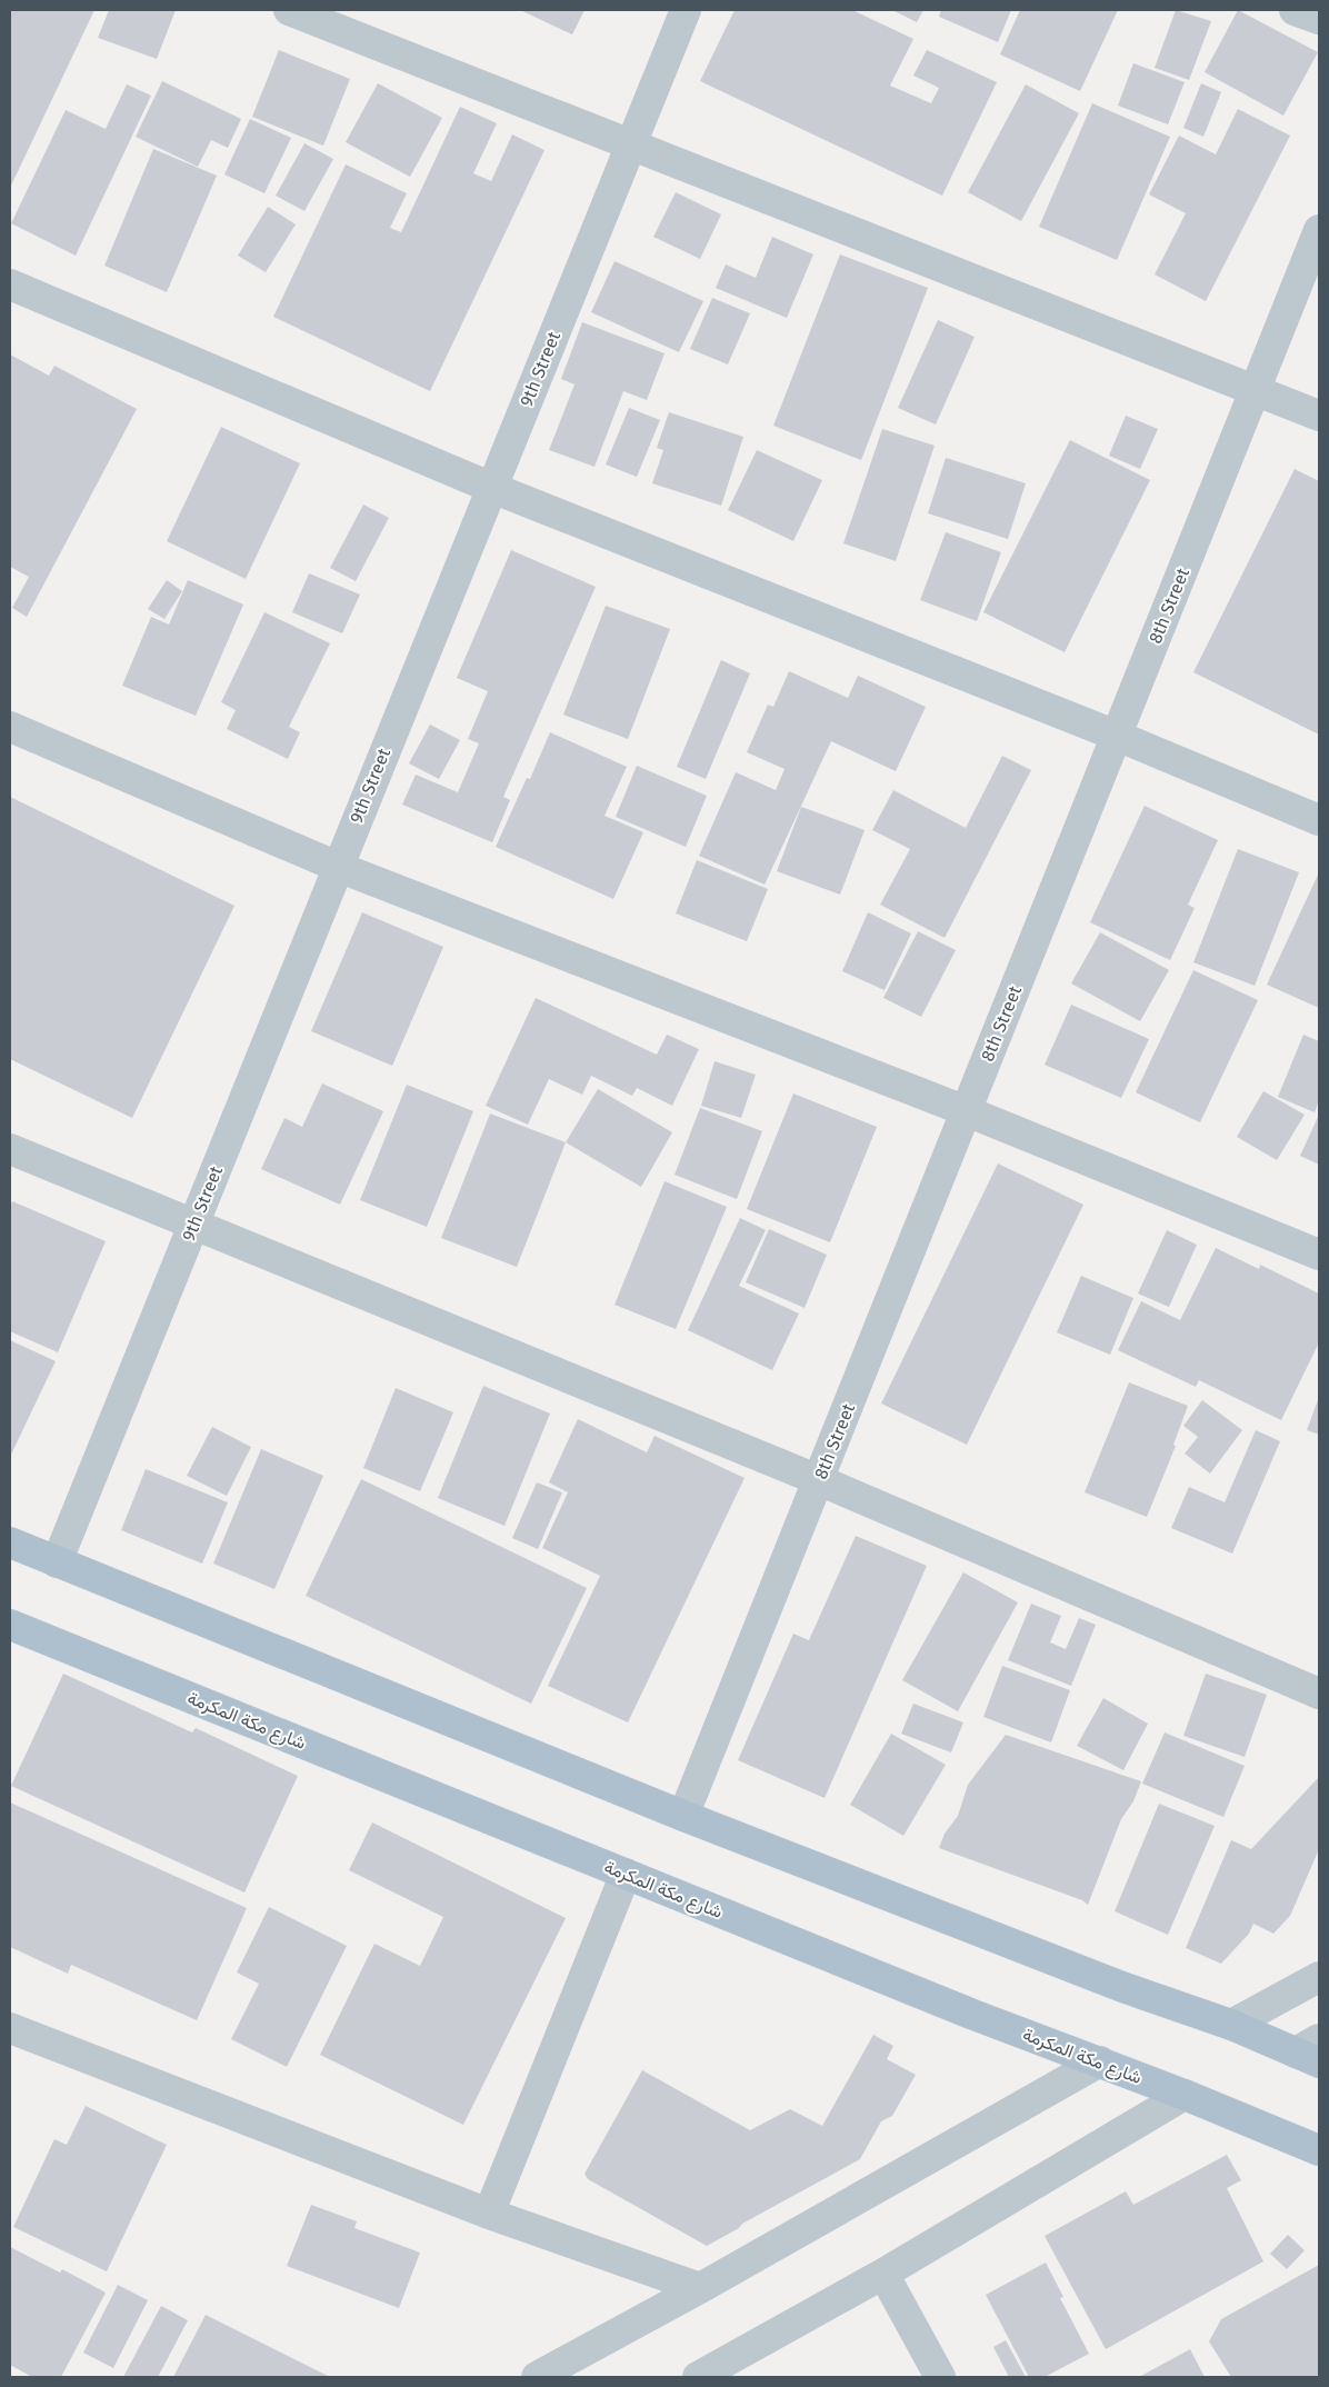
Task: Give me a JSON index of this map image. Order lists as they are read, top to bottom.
{
  "streets": {
    "main road": ["شارع مكة المكرمة"],
    "street": ["9th Street", "8th Street"]
  }
}
